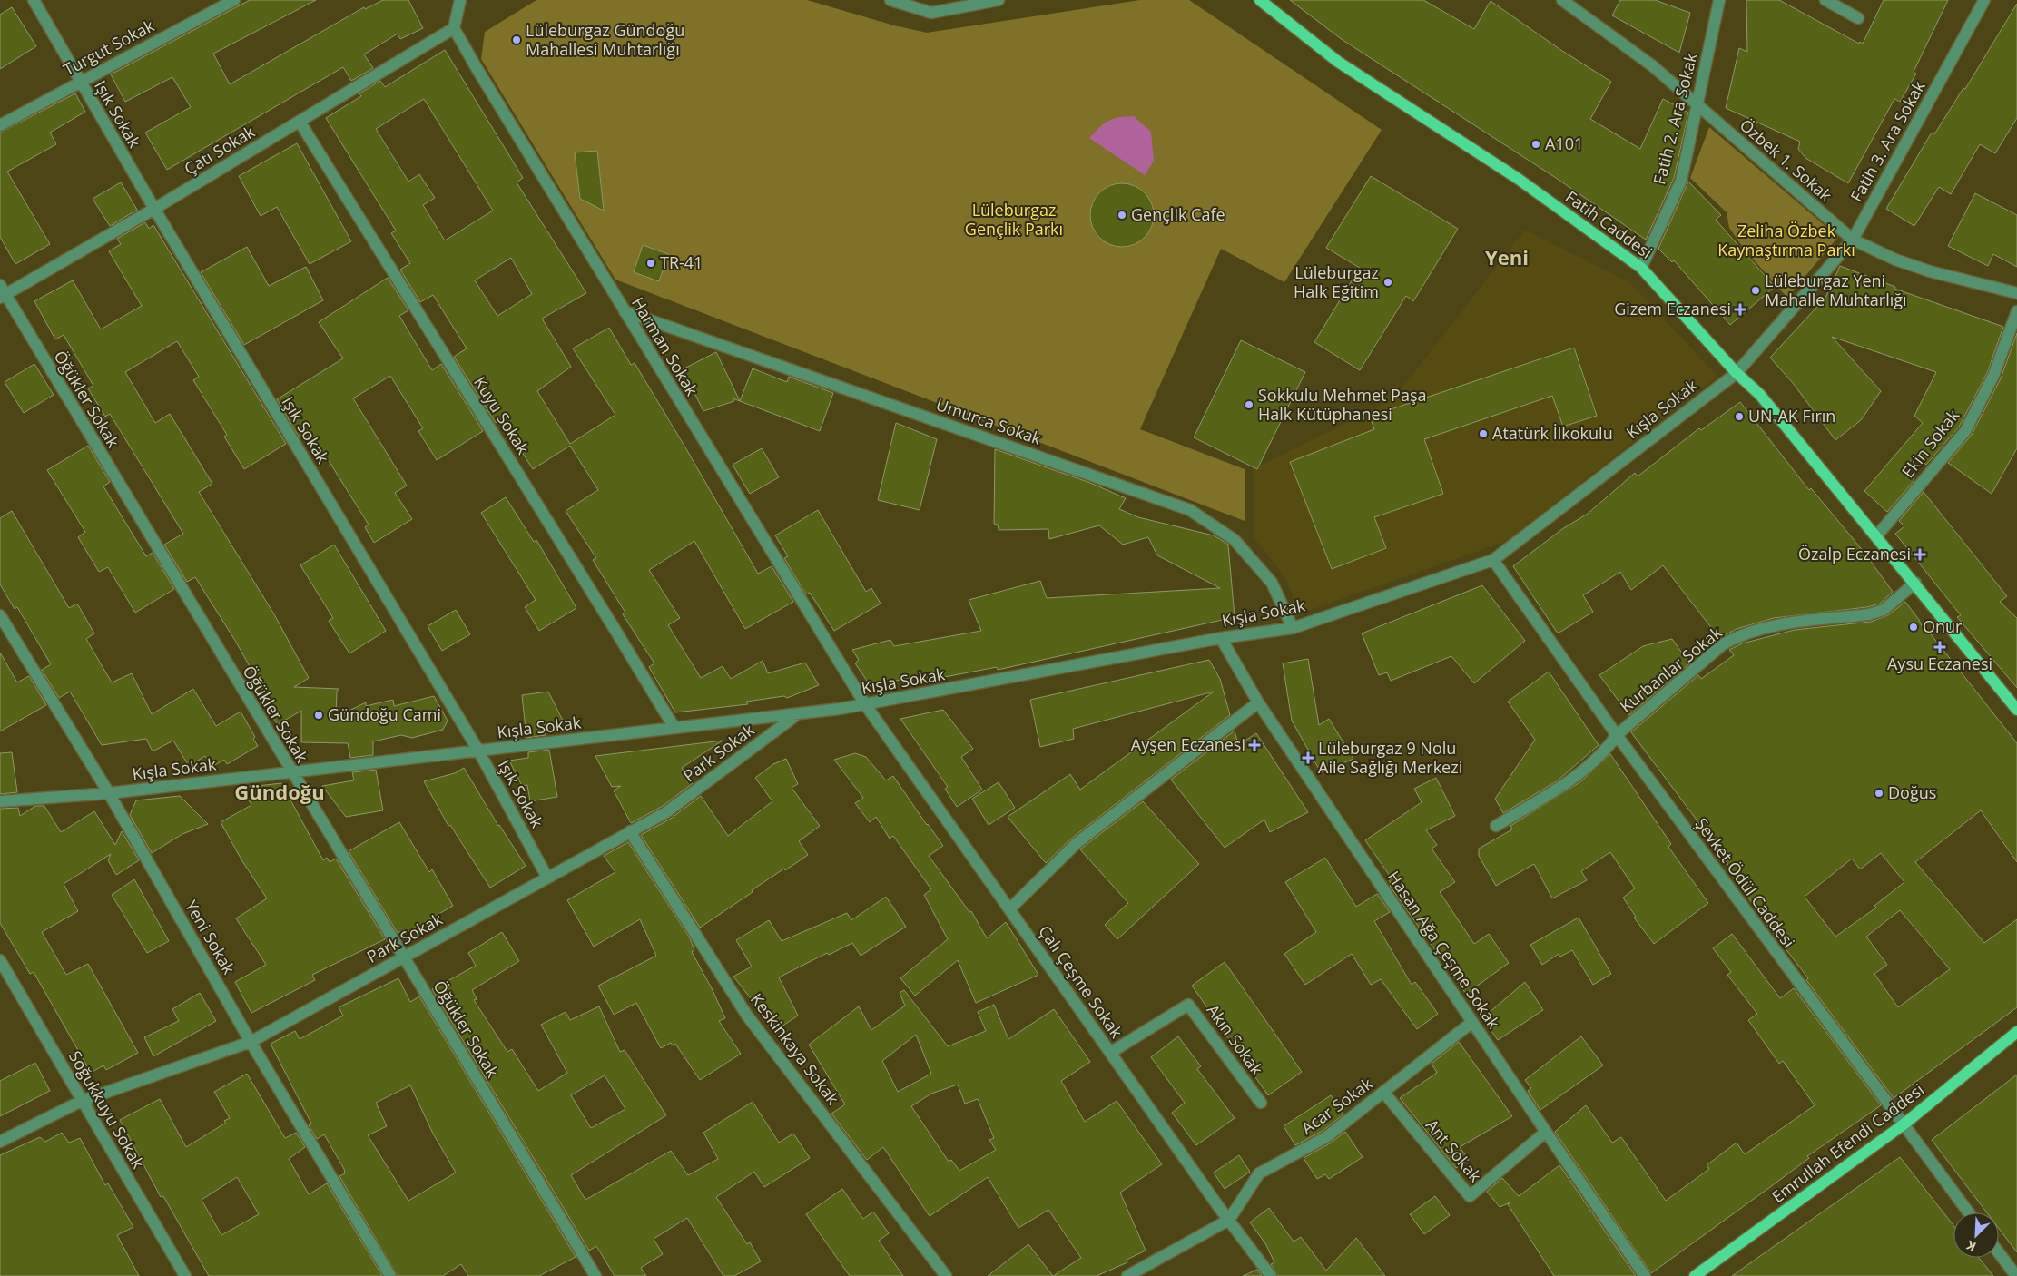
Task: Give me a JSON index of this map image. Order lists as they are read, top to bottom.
{
  "streets": {
    "main road": ["Fatih Caddesi", "Emrullah Efendi Caddesi"],
    "street": [
      "Turgut Sokak",
      "Işık Sokak",
      "Fatih 2. Ara Sokak",
      "Fatih 3. Ara Sokak",
      "Çatı Sokak",
      "Özbek 1. Sokak",
      "Harman Sokak",
      "Öğükler Sokak",
      "Kışla Sokak",
      "Kuyu Sokak",
      "Umurca Sokak",
      "Ekin Sokak",
      "Kurbanlar Sokak",
      "Park Sokak",
      "Şevket Ödül Caddesi",
      "Yeni Sokak",
      "Hasan Ağa Çeşme Sokak",
      "Çalı Çeşme Sokak",
      "Akın Sokak",
      "Keskinkaya Sokak",
      "Acar Sokak",
      "Soğukkuyu Sokak",
      "Ant Sokak"
    ]
  },
  "crossings": [
    ["Turgut Sokak", "Işık Sokak"],
    ["Işık Sokak", "Çatı Sokak"],
    ["Işık Sokak", "Kışla Sokak"],
    ["Işık Sokak", "Park Sokak"],
    ["Fatih 2. Ara Sokak", "Özbek 1. Sokak"],
    ["Fatih 2. Ara Sokak", "Fatih Caddesi"],
    ["Fatih 3. Ara Sokak", "Özbek 1. Sokak"],
    ["Fatih 3. Ara Sokak", "Fatih Caddesi"],
    ["Fatih 3. Ara Sokak", "Kışla Sokak"],
    ["Çatı Sokak", "Harman Sokak"],
    ["Çatı Sokak", "Öğükler Sokak"],
    ["Çatı Sokak", "Kuyu Sokak"],
    ["Fatih Caddesi", "Kışla Sokak"],
    ["Fatih Caddesi", "Ekin Sokak"],
    ["Fatih Caddesi", "Kurbanlar Sokak"],
    ["Harman Sokak", "Kışla Sokak"],
    ["Harman Sokak", "Umurca Sokak"],
    ["Harman Sokak", "Çalı Çeşme Sokak"],
    ["Öğükler Sokak", "Kışla Sokak"],
    ["Öğükler Sokak", "Park Sokak"],
    ["Kışla Sokak", "Kuyu Sokak"],
    ["Kışla Sokak", "Umurca Sokak"],
    ["Kışla Sokak", "Park Sokak"],
    ["Kışla Sokak", "Şevket Ödül Caddesi"],
    ["Kışla Sokak", "Yeni Sokak"],
    ["Kışla Sokak", "Hasan Ağa Çeşme Sokak"],
    ["Kışla Sokak", "Çalı Çeşme Sokak"],
    ["Kurbanlar Sokak", "Şevket Ödül Caddesi"],
    ["Park Sokak", "Yeni Sokak"],
    ["Park Sokak", "Keskinkaya Sokak"],
    ["Park Sokak", "Soğukkuyu Sokak"],
    ["Şevket Ödül Caddesi", "Emrullah Efendi Caddesi"],
    ["Hasan Ağa Çeşme Sokak", "Acar Sokak"],
    ["Hasan Ağa Çeşme Sokak", "Ant Sokak"],
    ["Çalı Çeşme Sokak", "Akın Sokak"],
    ["Çalı Çeşme Sokak", "Acar Sokak"],
    ["Acar Sokak", "Ant Sokak"]
  ],
  "districts": ["Yeni", "Gündoğu"],
  "parks": ["Lüleburgaz Gençlik Parkı", "Zeliha Özbek Kaynaştırma Parkı"],
  "places": {
    "other": [
      "Lüleburgaz Gündoğu Mahallesi Muhtarlığı",
      "A101",
      "Gençlik Cafe",
      "TR-41",
      "Lüleburgaz Halk Eğitim",
      "Lüleburgaz Yeni Mahalle Muhtarlığı",
      "Sokkulu Mehmet Paşa Halk Kütüphanesi",
      "UN-AK Fırın",
      "Atatürk İlkokulu",
      "Onur",
      "Gündoğu Cami",
      "Doğus"
    ],
    "health": [
      "Gizem Eczanesi",
      "Özalp Eczanesi",
      "Aysu Eczanesi",
      "Ayşen Eczanesi",
      "Lüleburgaz 9 Nolu Aile Sağlığı Merkezi"
    ]
  },
  "north": "bottom left"
}
